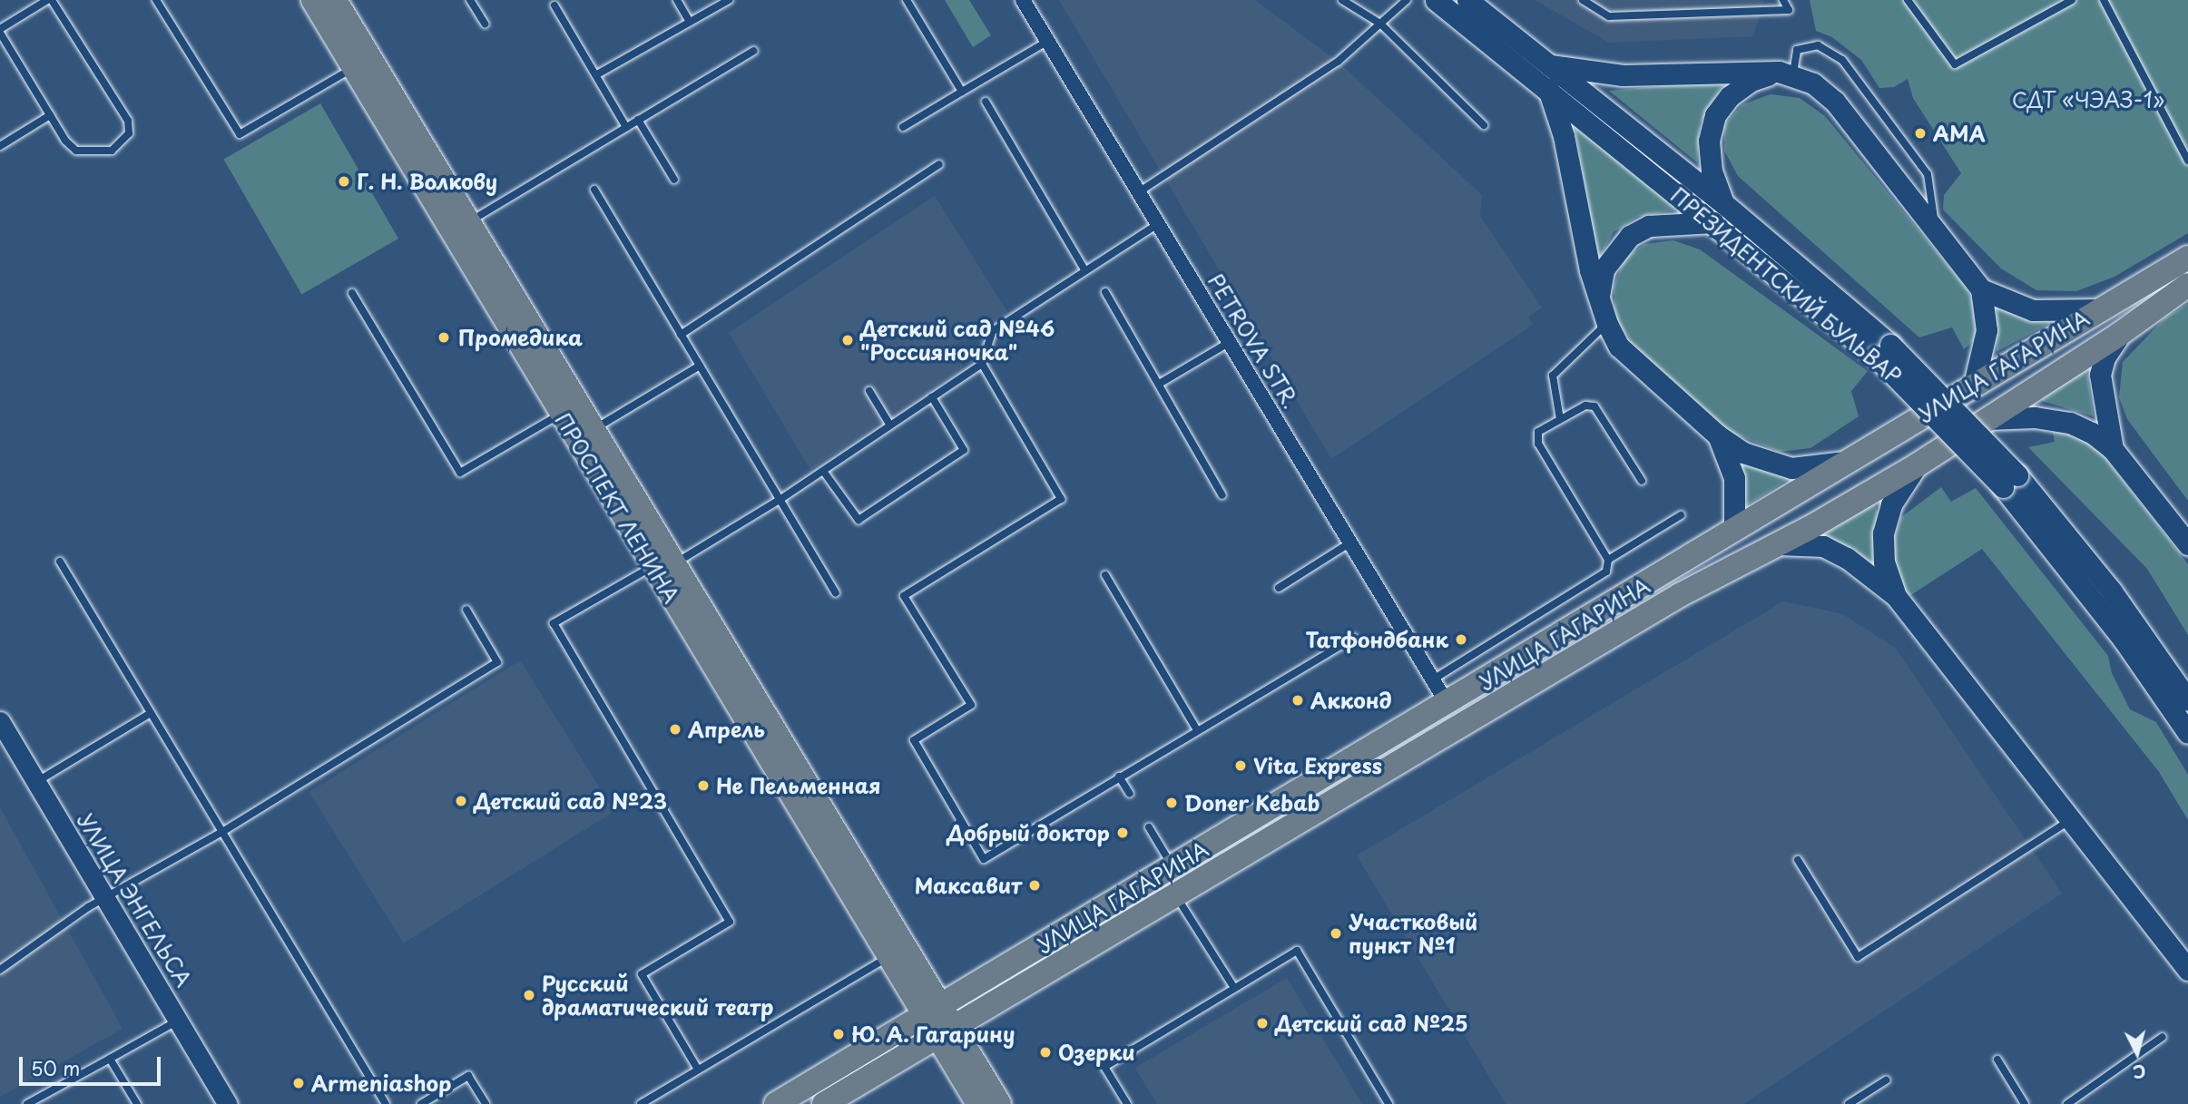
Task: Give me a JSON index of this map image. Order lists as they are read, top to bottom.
{
  "streets": {
    "main road": ["ПРЕЗИДЕНТСКИЙ БУЛЬВАР", "УЛИЦА ГАГАРИНА", "ПРОСПЕКТ ЛЕНИНА"],
    "street": ["PETROVA STR.", "УЛИЦА ЭНГЕЛЬСА"]
  },
  "crossings": [
    ["PETROVA STR.", "УЛИЦА ГАГАРИНА"],
    ["УЛИЦА ГАГАРИНА", "ПРОСПЕКТ ЛЕНИНА"]
  ],
  "parks": ["СДТ «ЧЭАЗ-1»"],
  "places": [
    "АМА",
    "Г. Н. Волкову",
    "Промедика",
    "Детский сад №46 \"Россияночка\"",
    "Татфондбанк",
    "Акконд",
    "Апрель",
    "Vita Express",
    "Не Пельменная",
    "Детский сад №23",
    "Doner Kebab",
    "Добрый доктор",
    "Максавит",
    "Участковый пункт №1",
    "Русский драматический театр",
    "Детский сад №25",
    "Ю. А. Гагарину",
    "Озерки",
    "Armeniashop"
  ],
  "scale_bar": "50 m",
  "north": "bottom"
}
